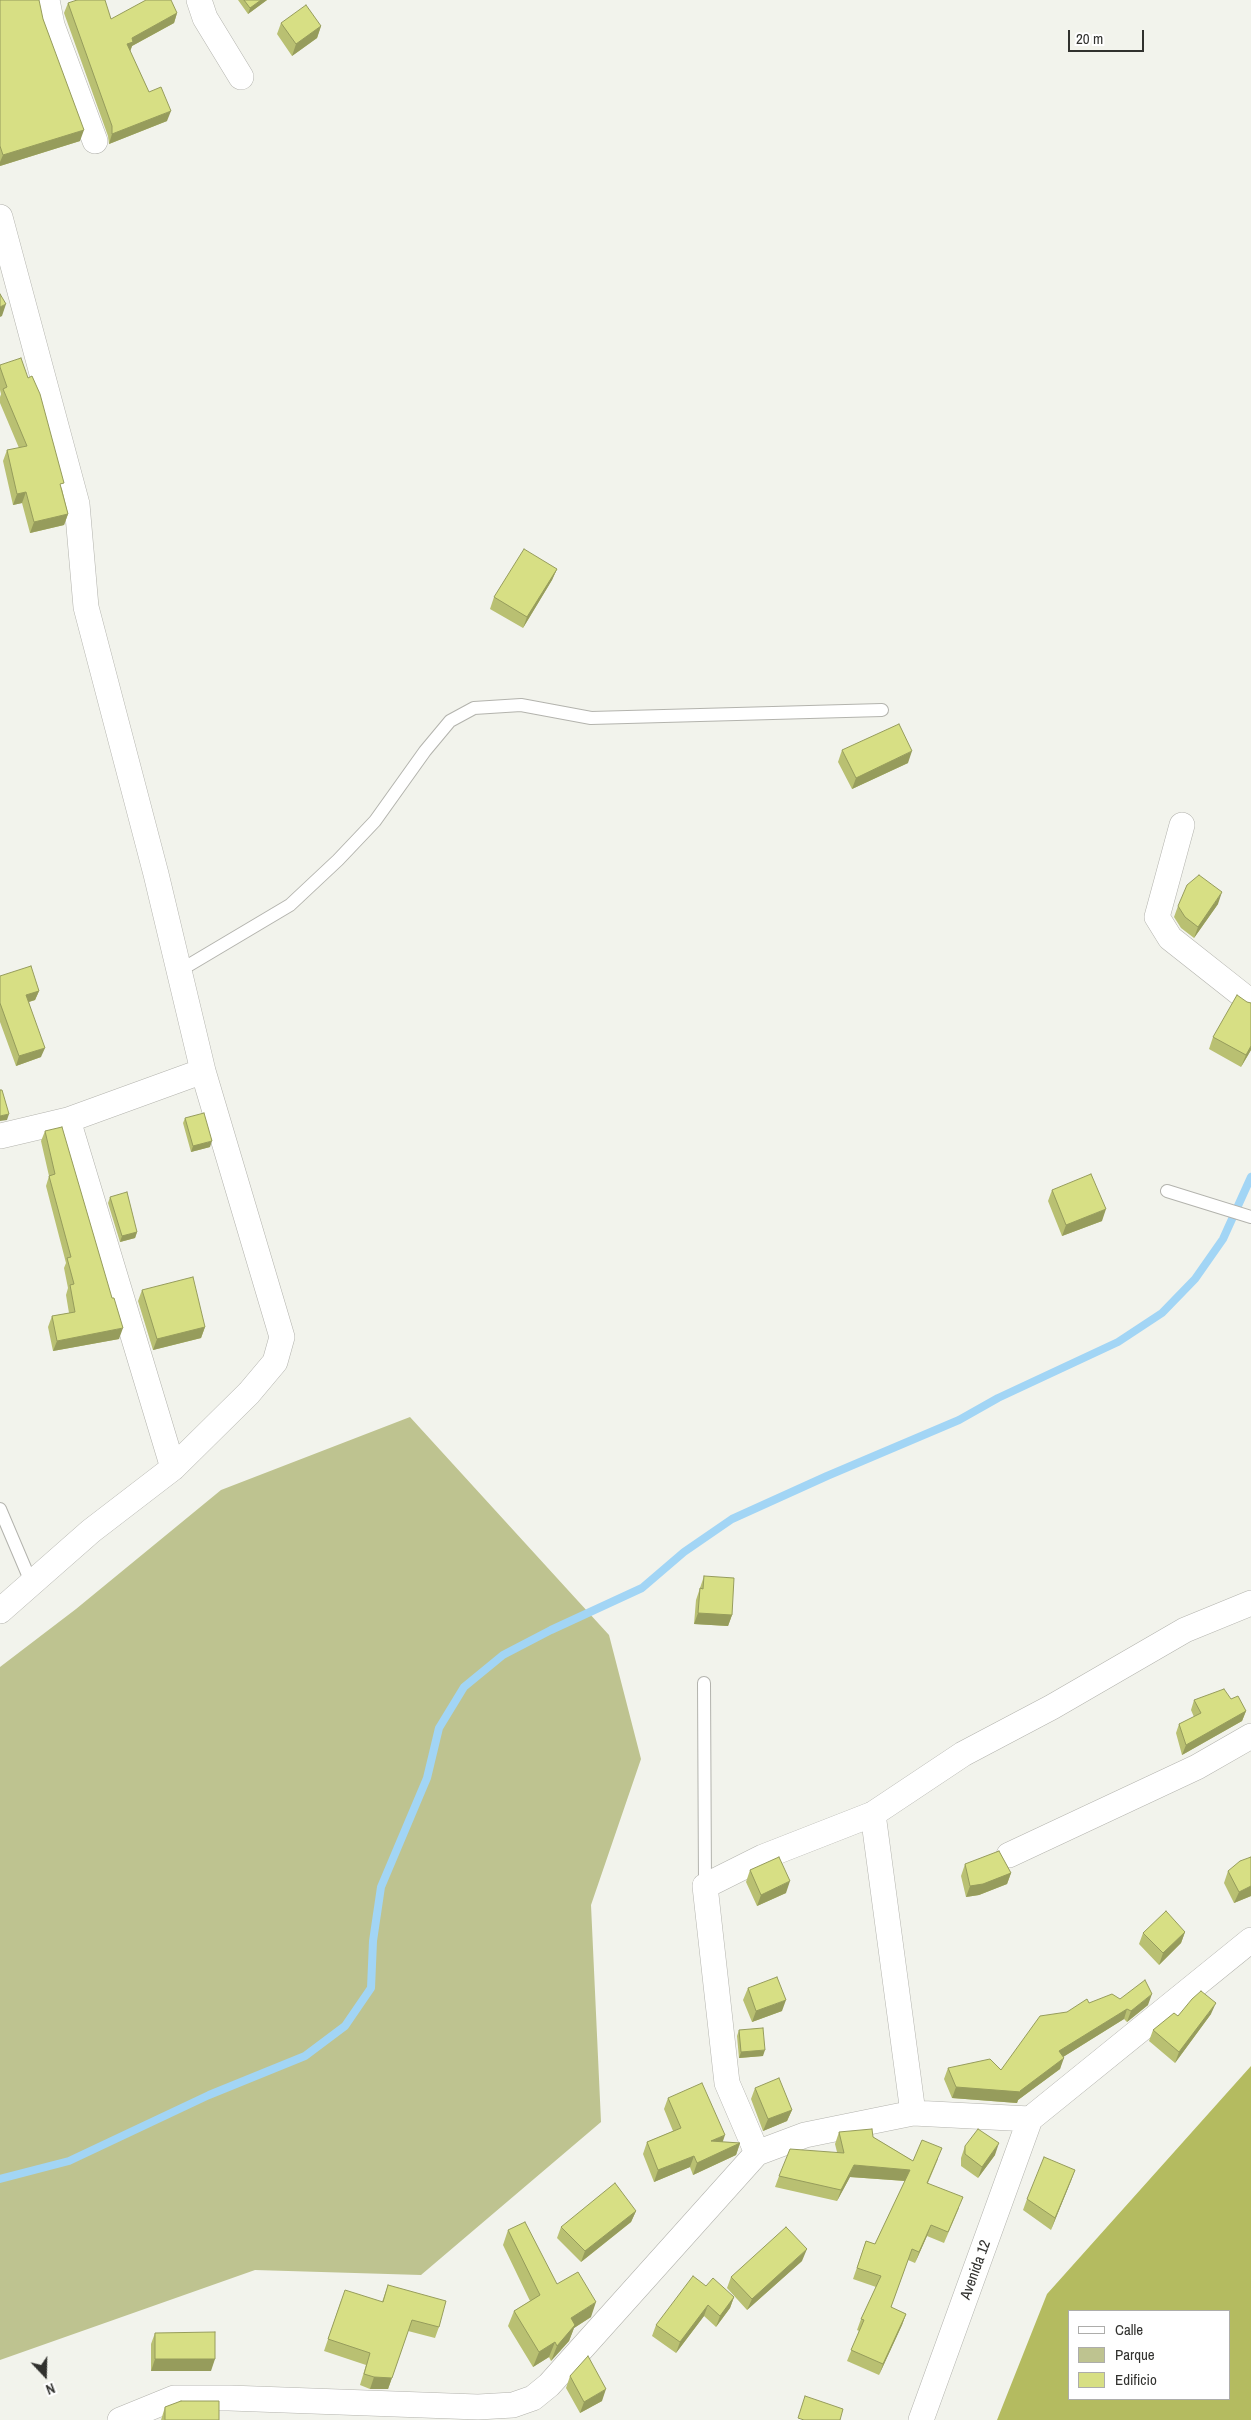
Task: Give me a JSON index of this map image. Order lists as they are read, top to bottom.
{
  "streets": {
    "street": ["Avenida 12"]
  },
  "legend": ["Calle", "Parque", "Edificio"],
  "scale_bar": "20 m",
  "north": "bottom"
}
